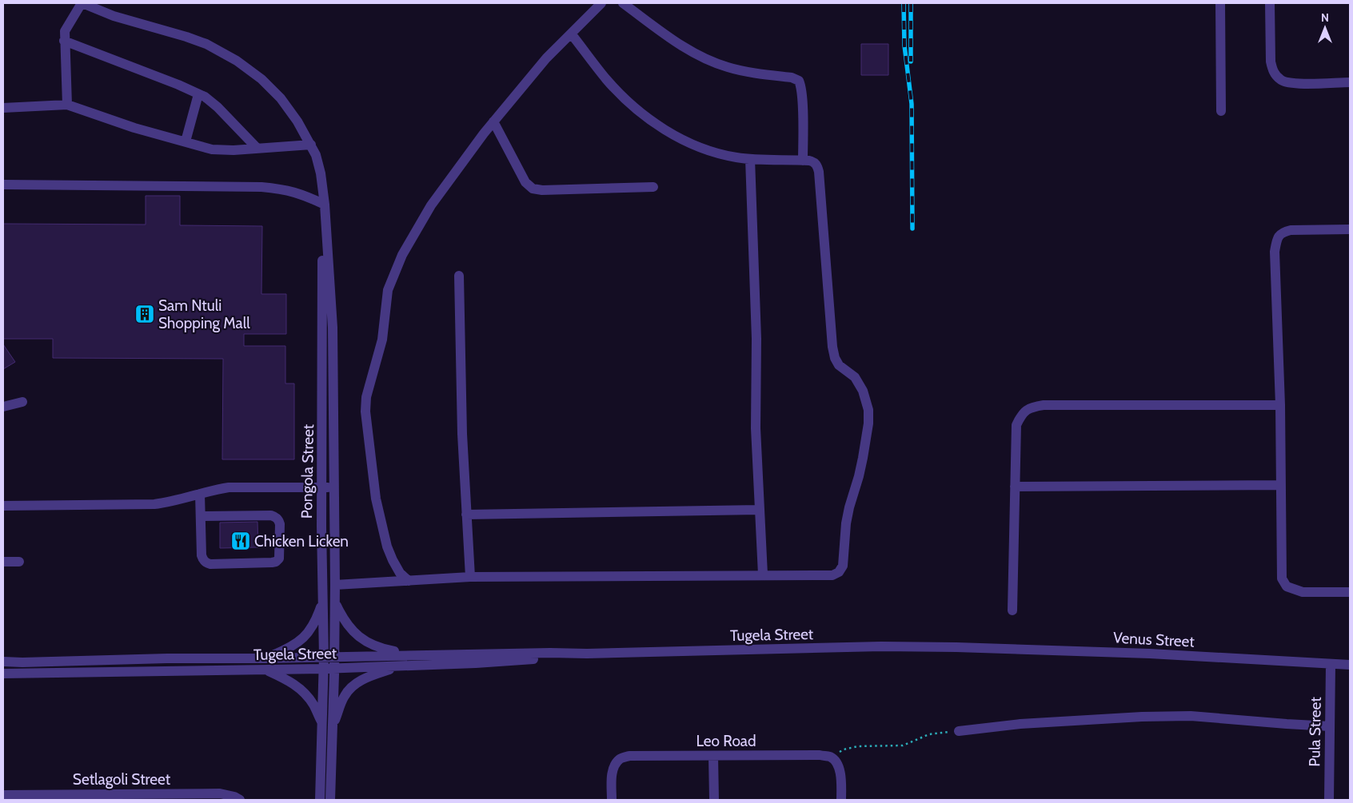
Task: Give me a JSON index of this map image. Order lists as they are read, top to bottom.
{
  "streets": {
    "street": [
      "Pongola Street",
      "Tugela Street",
      "Venus Street",
      "Pula Street",
      "Leo Road",
      "Setlagoli Street"
    ]
  },
  "crossings": [
    ["Pongola Street", "Tugela Street"],
    ["Tugela Street", "Venus Street"],
    ["Venus Street", "Pula Street"]
  ],
  "places": {
    "building": ["Sam Ntuli Shopping Mall"],
    "restaurant": ["Chicken Licken"]
  },
  "north": "top"
}
